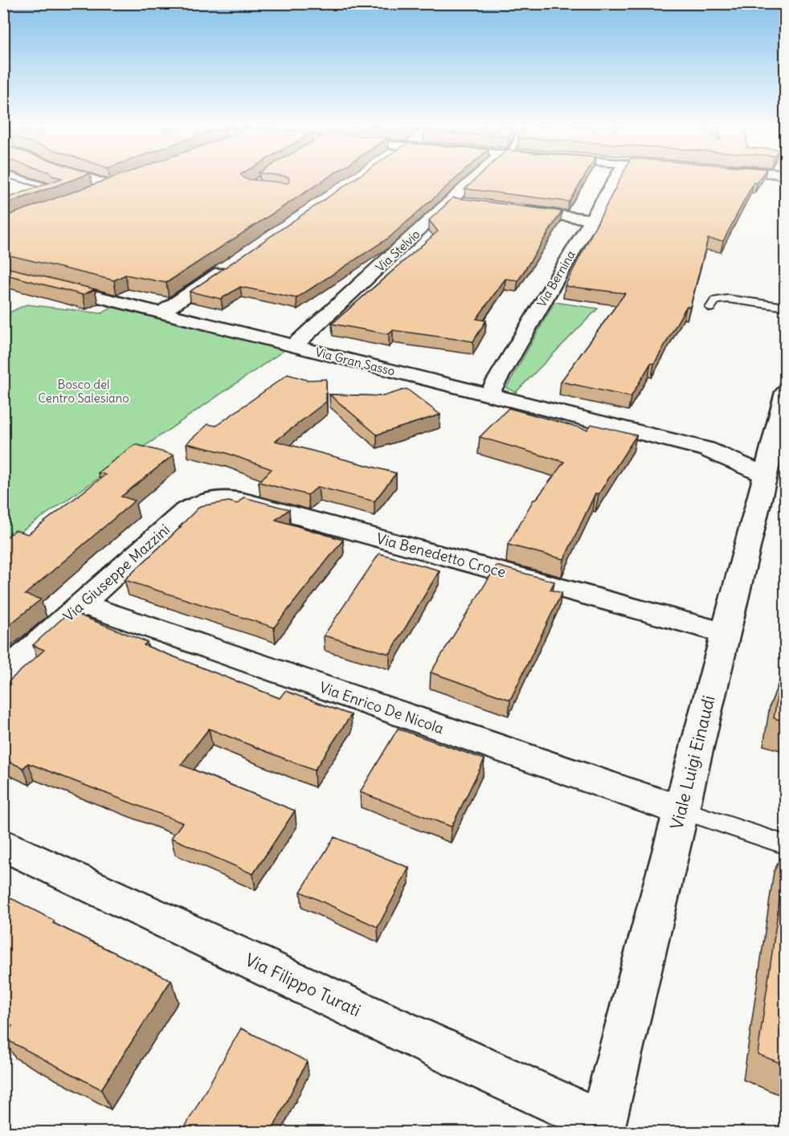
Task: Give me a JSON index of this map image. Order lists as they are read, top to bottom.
{
  "streets": {
    "street": [
      "Via Stelvio",
      "Via Bernina",
      "Via Gran Sasso",
      "Via Benedetto Croce",
      "Via Giuseppe Mazzini",
      "Via Enrico De Nicola",
      "Viale Luigi Einaudi",
      "Via Filippo Turati"
    ]
  },
  "crossings": [
    ["Via Stelvio", "Via Gran Sasso"],
    ["Via Bernina", "Via Gran Sasso"],
    ["Via Gran Sasso", "Viale Luigi Einaudi"],
    ["Via Benedetto Croce", "Via Giuseppe Mazzini"],
    ["Via Benedetto Croce", "Viale Luigi Einaudi"],
    ["Via Giuseppe Mazzini", "Via Enrico De Nicola"],
    ["Via Enrico De Nicola", "Viale Luigi Einaudi"],
    ["Viale Luigi Einaudi", "Via Filippo Turati"]
  ],
  "parks": ["Bosco del Centro Salesiano"]
}
